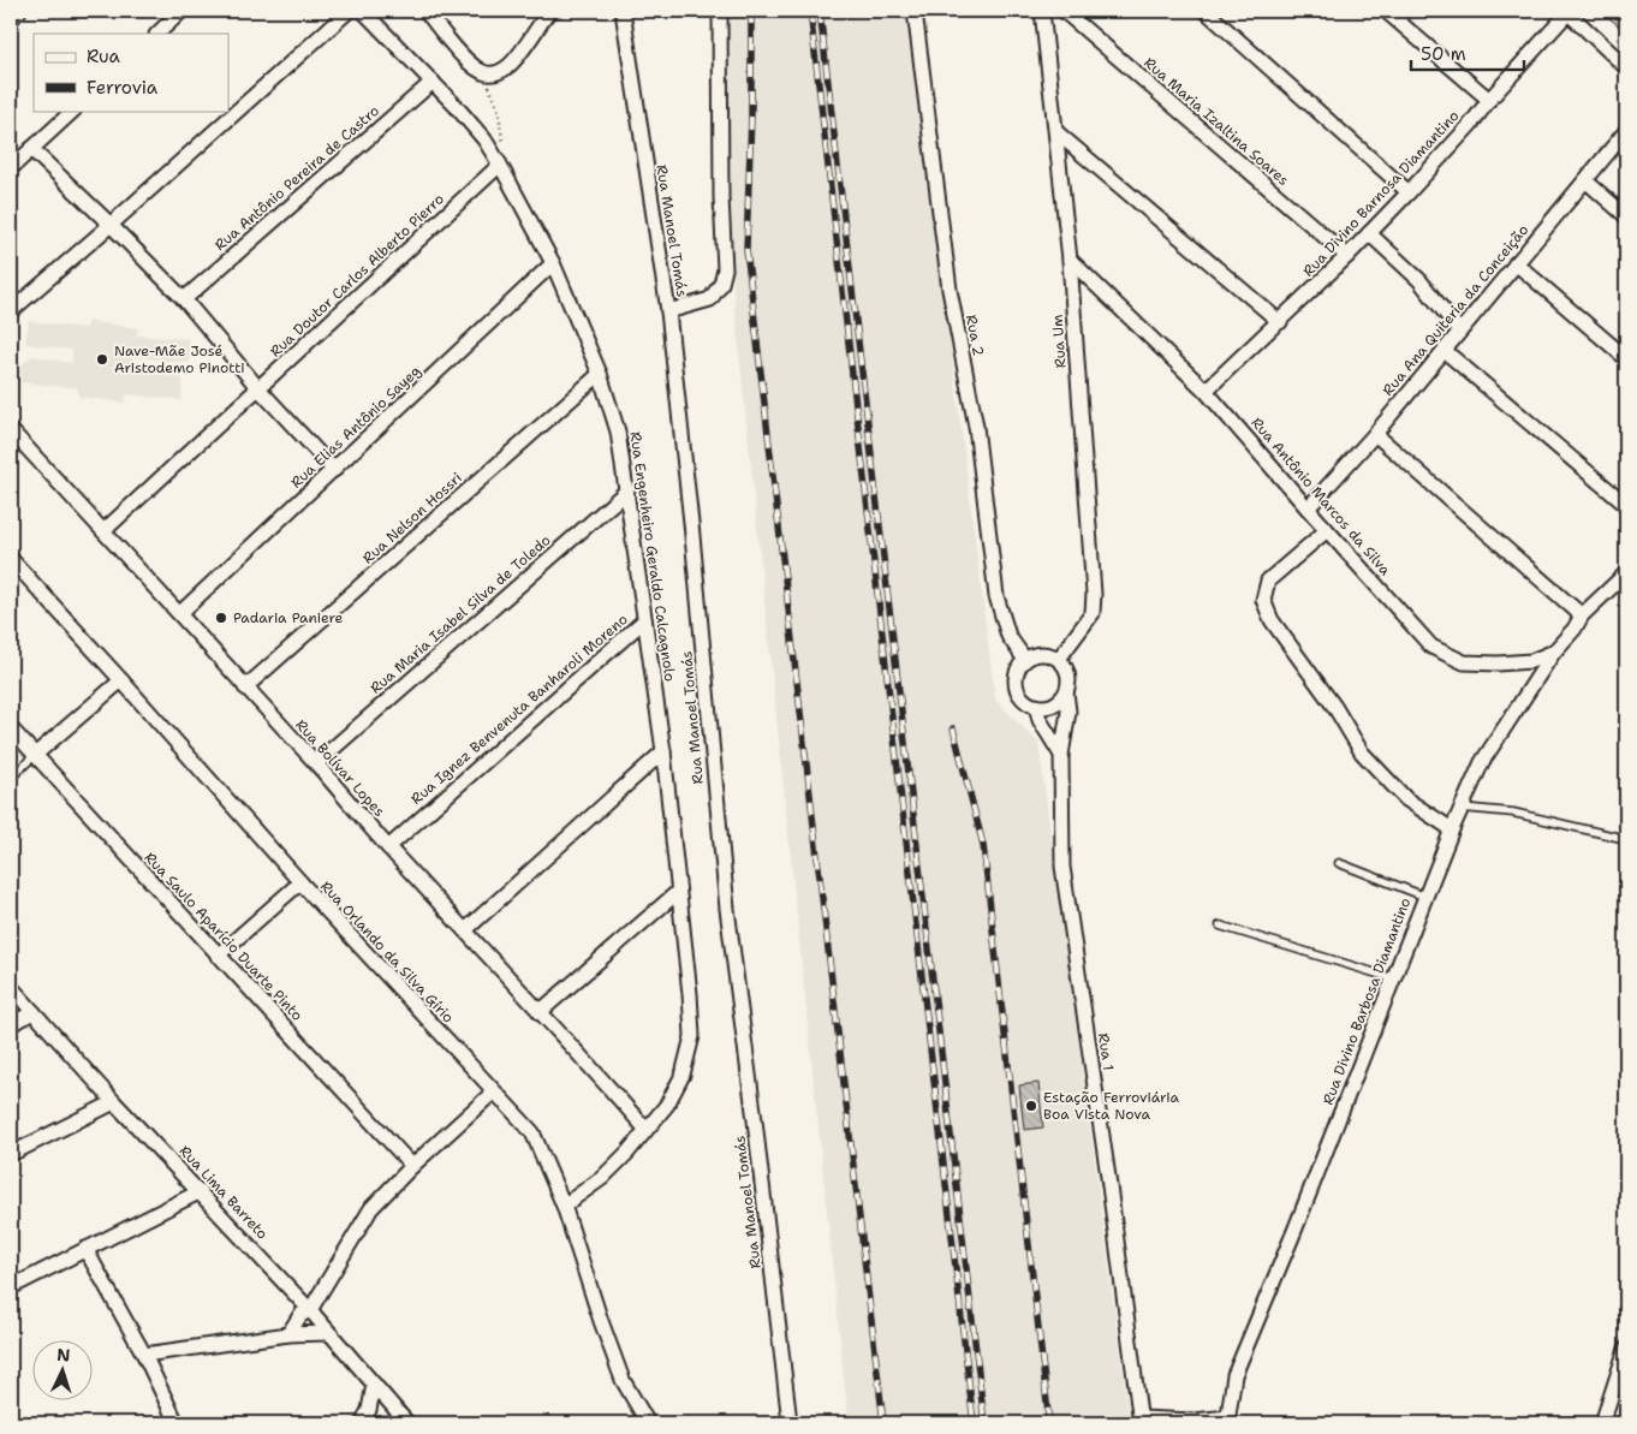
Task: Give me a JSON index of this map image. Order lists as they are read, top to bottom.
{
  "streets": {
    "street": [
      "Rua Maria Izaltina Soares",
      "Rua Antônio Pereira de Castro",
      "Rua Divino Barnosa Diamantino",
      "Rua Manoel Tomás",
      "Rua Doutor Carlos Alberto Pierro",
      "Rua Ana Quiteria da Conceição",
      "Rua 2",
      "Rua Um",
      "Rua Elias Antônio Sayeg",
      "Rua Antônio Marcos da Silva",
      "Rua Nelson Hossri",
      "Rua Engenheiro Geraldo Calcagnolo",
      "Rua Maria Isabel Silva de Toledo",
      "Rua Ignez Benvenuta Banharoli Moreno",
      "Rua Bolívar Lopes",
      "Rua Saulo Aparício Duarte Pinto",
      "Rua Orlando da Silva Gírio",
      "Rua Divino Barbosa Diamantino",
      "Rua 1",
      "Rua Lima Barreto"
    ]
  },
  "crossings": [
    ["Rua Maria Izaltina Soares", "Rua Divino Barnosa Diamantino"],
    ["Rua Antônio Pereira de Castro", "Rua Engenheiro Geraldo Calcagnolo"],
    ["Rua Divino Barnosa Diamantino", "Rua Antônio Marcos da Silva"],
    ["Rua Doutor Carlos Alberto Pierro", "Rua Engenheiro Geraldo Calcagnolo"],
    ["Rua Doutor Carlos Alberto Pierro", "Rua Bolívar Lopes"],
    ["Rua Ana Quiteria da Conceição", "Rua Antônio Marcos da Silva"],
    ["Rua 2", "Rua Um"],
    ["Rua 2", "Rua 1"],
    ["Rua Um", "Rua Antônio Marcos da Silva"],
    ["Rua Um", "Rua 1"],
    ["Rua Elias Antônio Sayeg", "Rua Engenheiro Geraldo Calcagnolo"],
    ["Rua Elias Antônio Sayeg", "Rua Bolívar Lopes"],
    ["Rua Antônio Marcos da Silva", "Rua Divino Barbosa Diamantino"],
    ["Rua Nelson Hossri", "Rua Engenheiro Geraldo Calcagnolo"],
    ["Rua Nelson Hossri", "Rua Bolívar Lopes"],
    ["Rua Engenheiro Geraldo Calcagnolo", "Rua Maria Isabel Silva de Toledo"],
    ["Rua Engenheiro Geraldo Calcagnolo", "Rua Ignez Benvenuta Banharoli Moreno"],
    ["Rua Engenheiro Geraldo Calcagnolo", "Rua Bolívar Lopes"],
    ["Rua Engenheiro Geraldo Calcagnolo", "Rua Orlando da Silva Gírio"],
    ["Rua Maria Isabel Silva de Toledo", "Rua Bolívar Lopes"],
    ["Rua Ignez Benvenuta Banharoli Moreno", "Rua Bolívar Lopes"]
  ],
  "places": ["Nave-Mãe José Aristodemo Pinotti", "Padaria Paniere", "Estação Ferroviária Boa Vista Nova"],
  "legend": ["Rua", "Ferrovia"],
  "scale_bar": "50 m",
  "north": "top"
}
